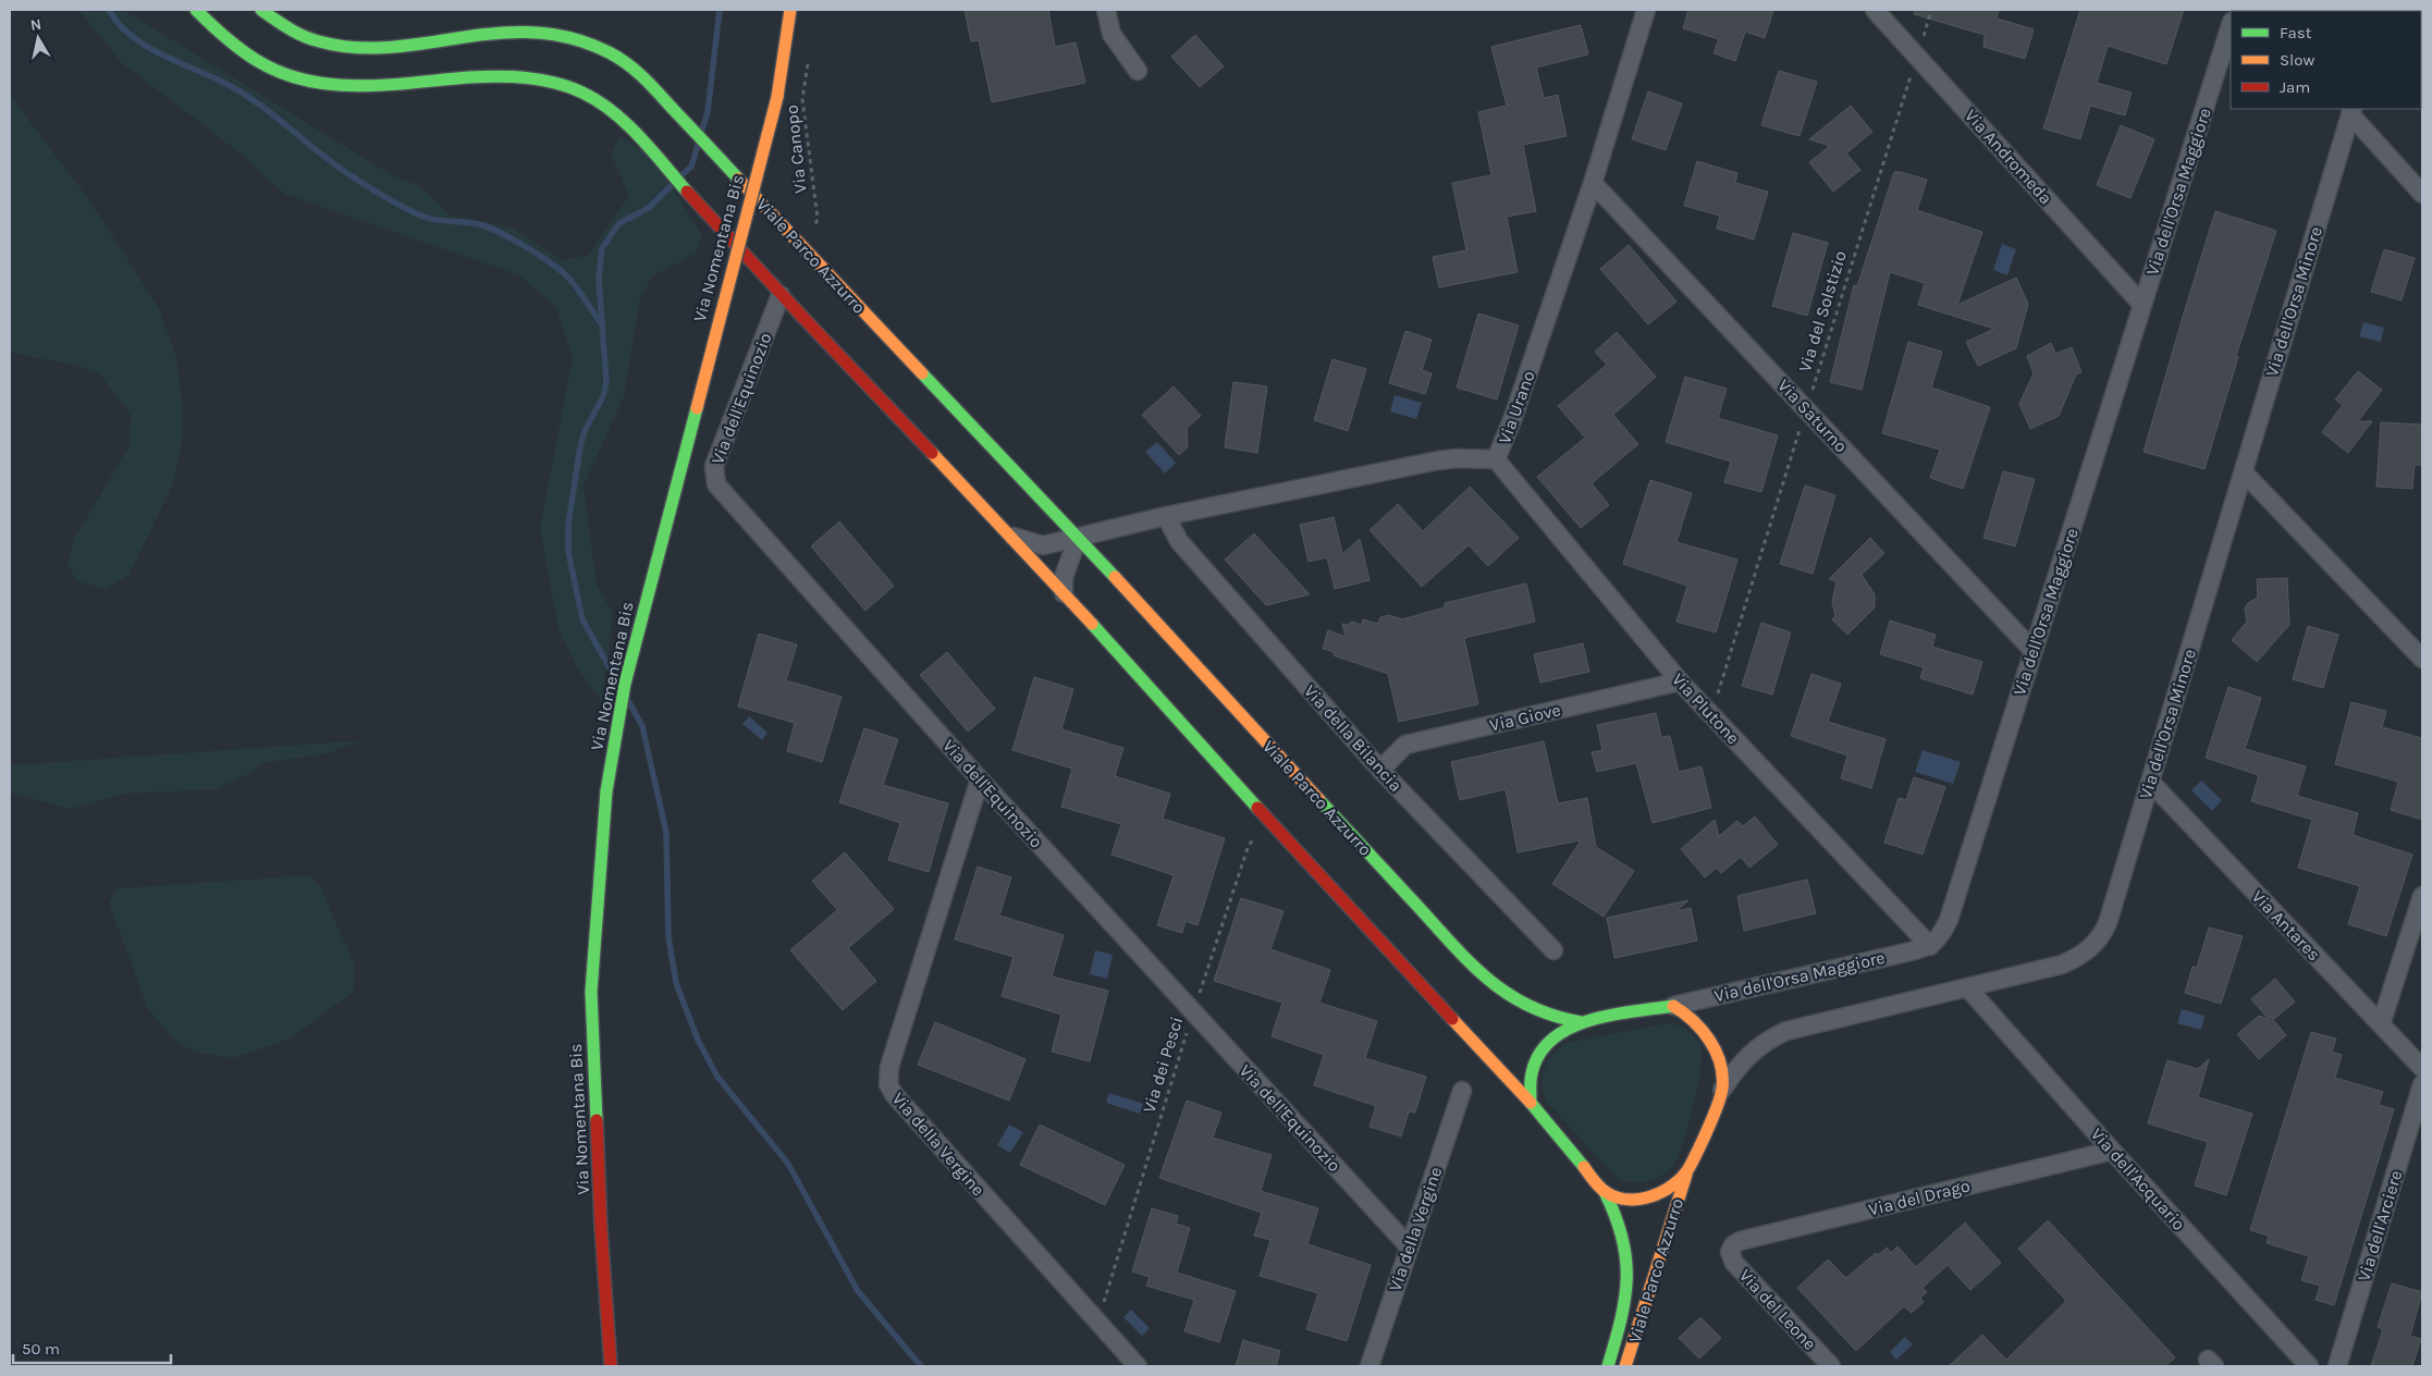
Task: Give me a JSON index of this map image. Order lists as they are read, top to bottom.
{
  "streets": {
    "street": [
      "Via Andromeda",
      "Via dell'Orsa Maggiore",
      "Via Nomentana Bis",
      "Viale Parco Azzurro",
      "Via dell'Orsa Minore",
      "Via dell'Equinozio",
      "Via Urano",
      "Via Saturno",
      "Via Plutone",
      "Via Giove",
      "Via della Bilancia",
      "Via Antares",
      "Via della Vergine",
      "Via dell'Acquario",
      "Via del Drago",
      "Via dell'Arciere",
      "Via del Leone"
    ],
    "path": ["Via Canopo", "Via del Solstizio", "Via dei Pesci"]
  },
  "crossings": [
    ["Via Canopo", "Viale Parco Azzurro"],
    ["Via Andromeda", "Via dell'Orsa Maggiore"],
    ["Via Andromeda", "Via del Solstizio"],
    ["Via dell'Orsa Maggiore", "Viale Parco Azzurro"],
    ["Via dell'Orsa Maggiore", "Via dell'Orsa Minore"],
    ["Via dell'Orsa Maggiore", "Via Saturno"],
    ["Via dell'Orsa Maggiore", "Via Plutone"],
    ["Viale Parco Azzurro", "Via dell'Orsa Minore"],
    ["Viale Parco Azzurro", "Via dell'Equinozio"],
    ["Viale Parco Azzurro", "Via Urano"],
    ["Viale Parco Azzurro", "Via dei Pesci"],
    ["Via dell'Orsa Minore", "Via Antares"],
    ["Via dell'Orsa Minore", "Via dell'Acquario"],
    ["Via del Solstizio", "Via Saturno"],
    ["Via del Solstizio", "Via Plutone"],
    ["Via dell'Equinozio", "Via dei Pesci"],
    ["Via dell'Equinozio", "Via della Vergine"],
    ["Via Urano", "Via Saturno"],
    ["Via Urano", "Via Plutone"],
    ["Via Urano", "Via della Bilancia"],
    ["Via Plutone", "Via Giove"],
    ["Via Giove", "Via della Bilancia"],
    ["Via dei Pesci", "Via della Vergine"],
    ["Via dell'Acquario", "Via del Drago"],
    ["Via del Drago", "Via del Leone"]
  ],
  "legend": ["Fast", "Slow", "Jam"],
  "scale_bar": "50 m",
  "north": "top"
}
